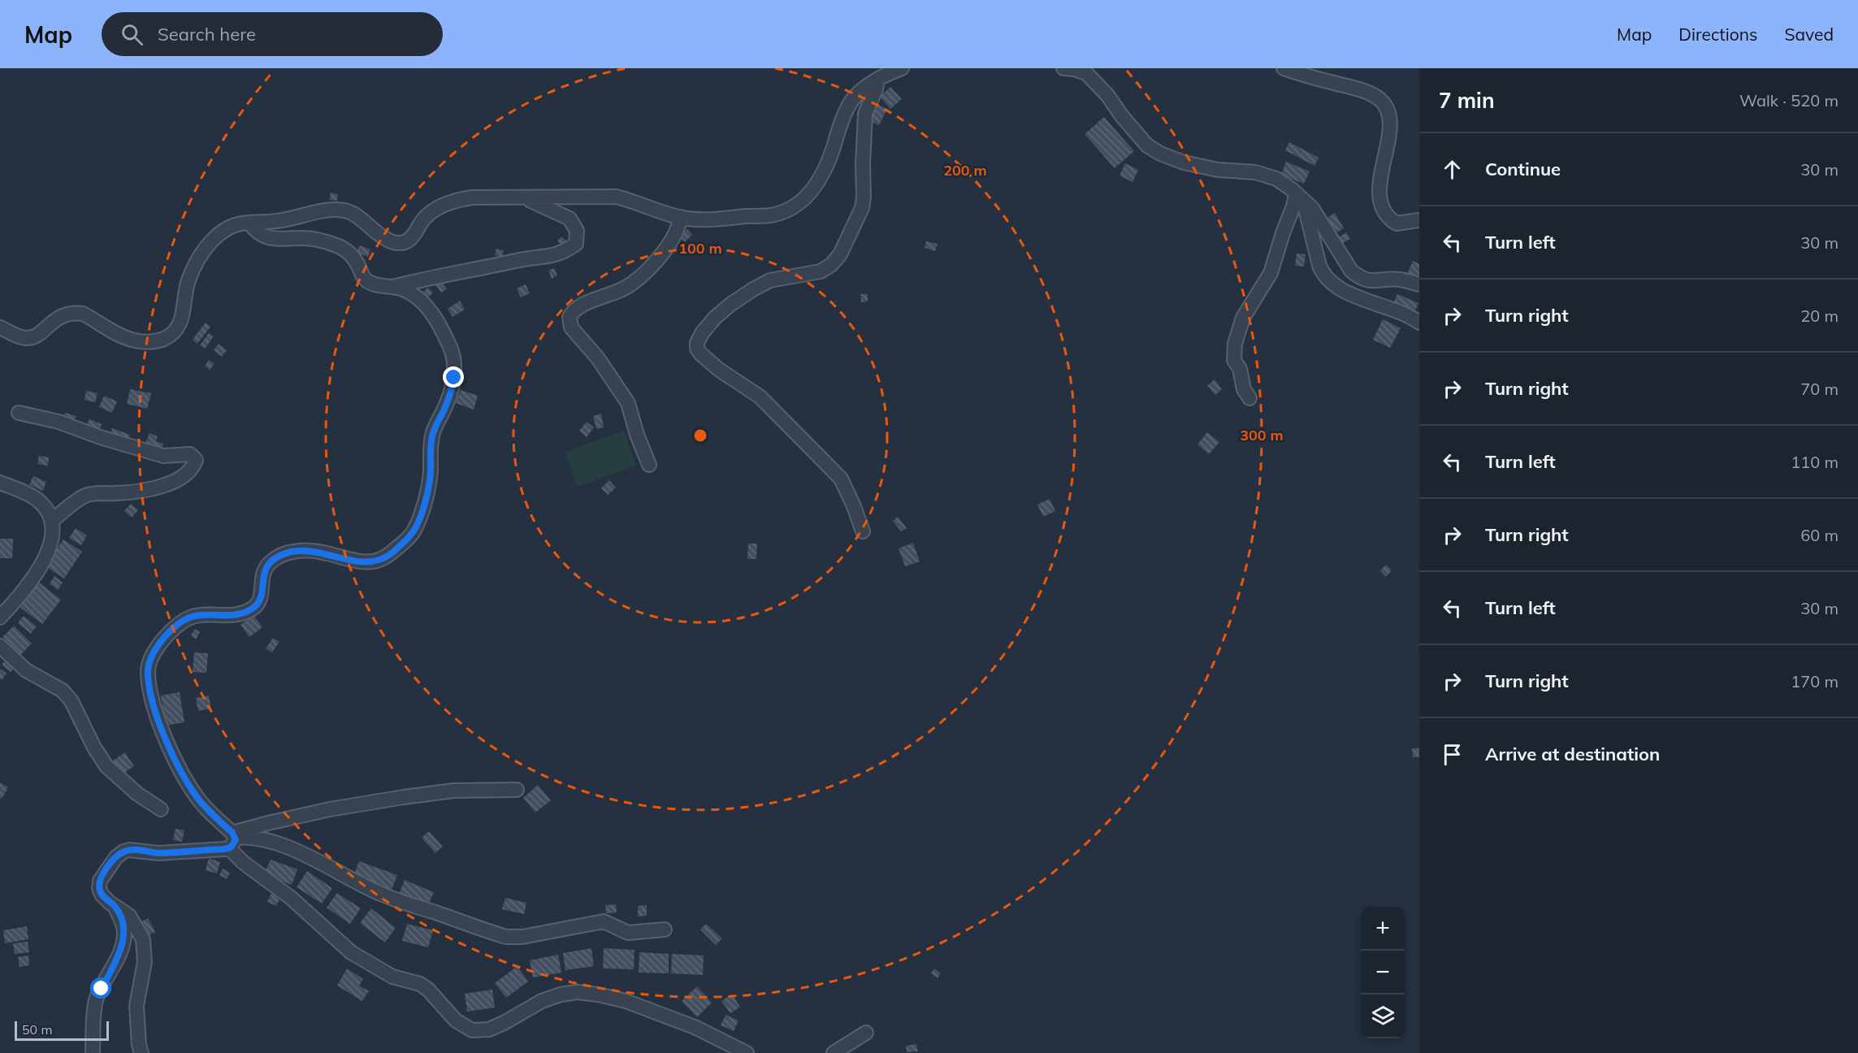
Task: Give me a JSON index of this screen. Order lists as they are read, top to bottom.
{
  "scale_bar": "50 m",
  "page": {
    "header": "Map",
    "search": "Search here",
    "nav": ["Map", "Directions", "Saved"],
    "heading": ["7 min", "Walk · 520 m"],
    "list": [
      ["Continue", "30 m"],
      ["Turn left", "30 m"],
      ["Turn right", "20 m"],
      ["Turn right", "70 m"],
      ["Turn left", "110 m"],
      ["Turn right", "60 m"],
      ["Turn left", "30 m"],
      ["Turn right", "170 m"],
      "Arrive at destination"
    ],
    "map_buttons": ["+", "−"],
    "scale": "50 m"
  },
  "rings": ["200 m", "100 m", "300 m"]
}
